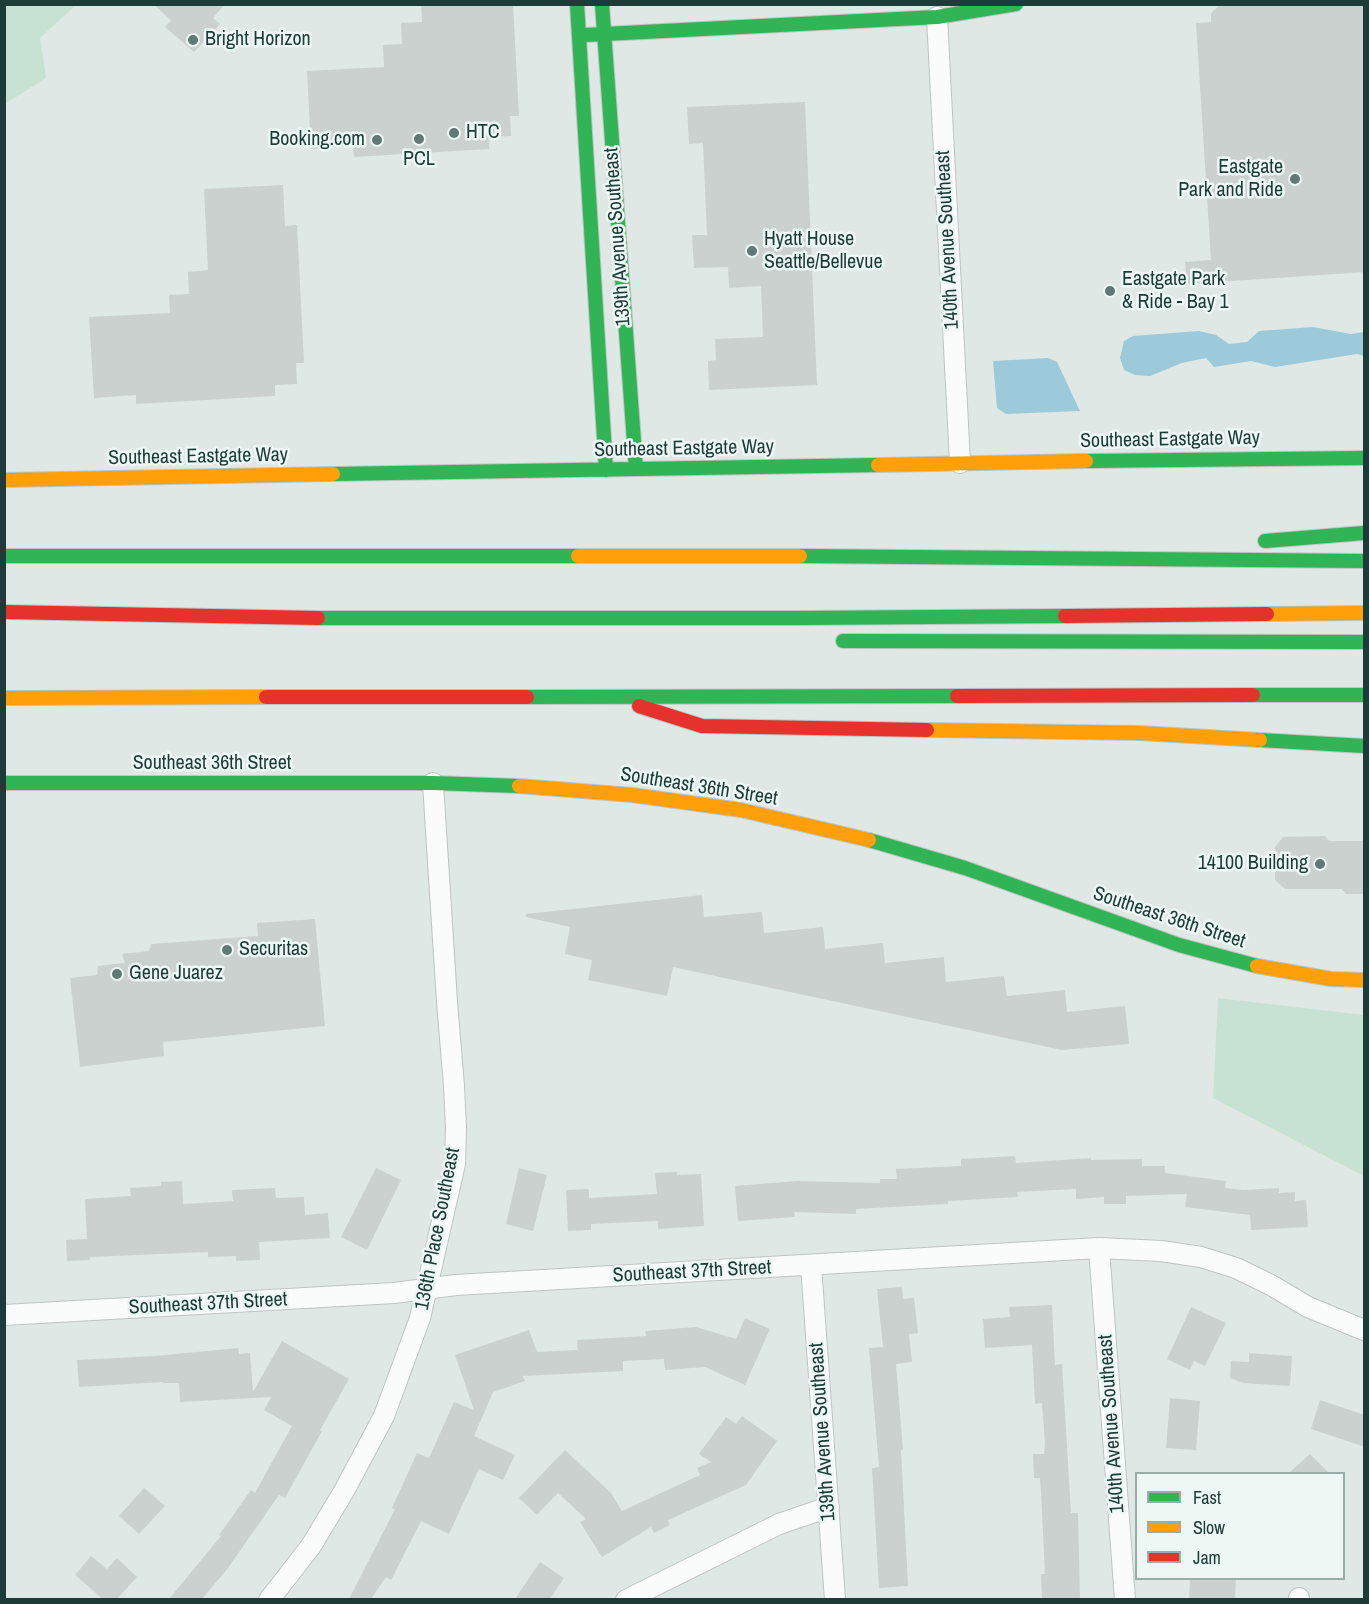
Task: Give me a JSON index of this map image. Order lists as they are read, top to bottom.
{
  "streets": {
    "main road": ["139th Avenue Southeast", "Southeast Eastgate Way", "Southeast 36th Street"],
    "street": ["140th Avenue Southeast", "136th Place Southeast", "Southeast 37th Street"]
  },
  "crossings": [
    ["139th Avenue Southeast", "Southeast Eastgate Way"],
    ["139th Avenue Southeast", "Southeast 37th Street"],
    ["140th Avenue Southeast", "Southeast Eastgate Way"],
    ["140th Avenue Southeast", "Southeast 37th Street"],
    ["Southeast 36th Street", "136th Place Southeast"],
    ["136th Place Southeast", "Southeast 37th Street"]
  ],
  "places": [
    "Bright Horizon",
    "HTC",
    "PCL",
    "Booking.com",
    "Eastgate Park and Ride",
    "Hyatt House Seattle/Bellevue",
    "Eastgate Park & Ride - Bay 1",
    "14100 Building",
    "Securitas",
    "Gene Juarez"
  ],
  "legend": ["Fast", "Slow", "Jam"]
}
